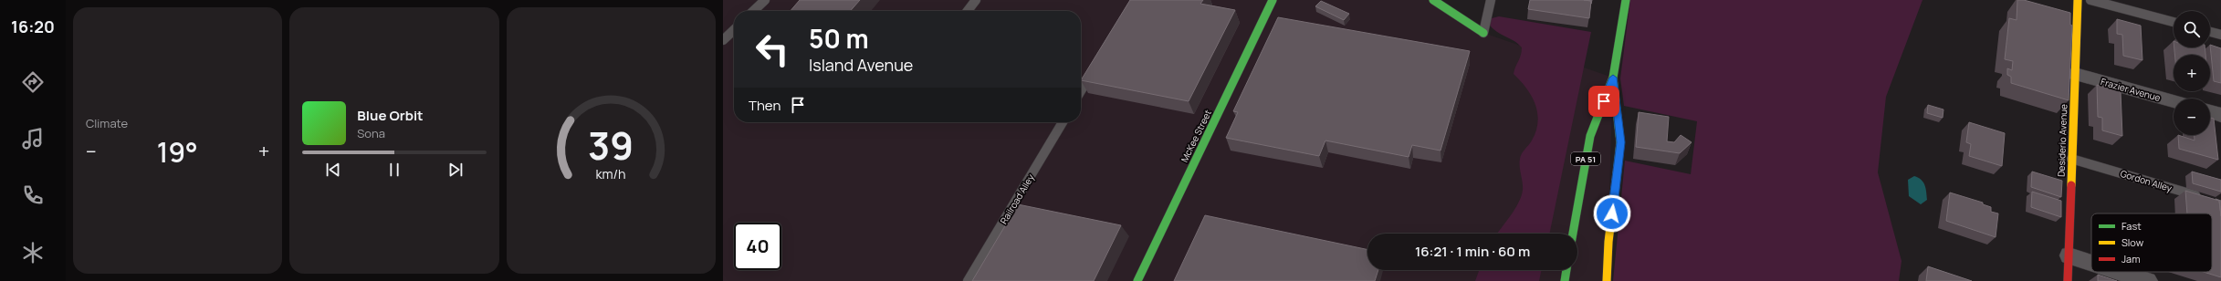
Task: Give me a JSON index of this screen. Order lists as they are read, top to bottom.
{
  "streets": {
    "street": [
      "Frazier Avenue",
      "McKee Street",
      "Desiderio Avenue",
      "PA 51"
    ],
    "lane": ["Gordon Alley", "Railroad Alley"]
  },
  "crossings": [
    ["Frazier Avenue", "Desiderio Avenue"],
    ["Desiderio Avenue", "Gordon Alley"]
  ],
  "legend": ["Fast", "Slow", "Jam"],
  "page": {
    "tabs": "16:20",
    "tile": "Climate",
    "map_buttons": ["+", "−"],
    "turn": ["50 m", "Island Avenue"],
    "then": "Then",
    "song": ["Blue Orbit", "Sona"],
    "heat": ["−", "19°", "+"],
    "limit": "40",
    "trip": "16:21 · 1 min · 60 m",
    "gauge": ["39", "km/h"]
  }
}
